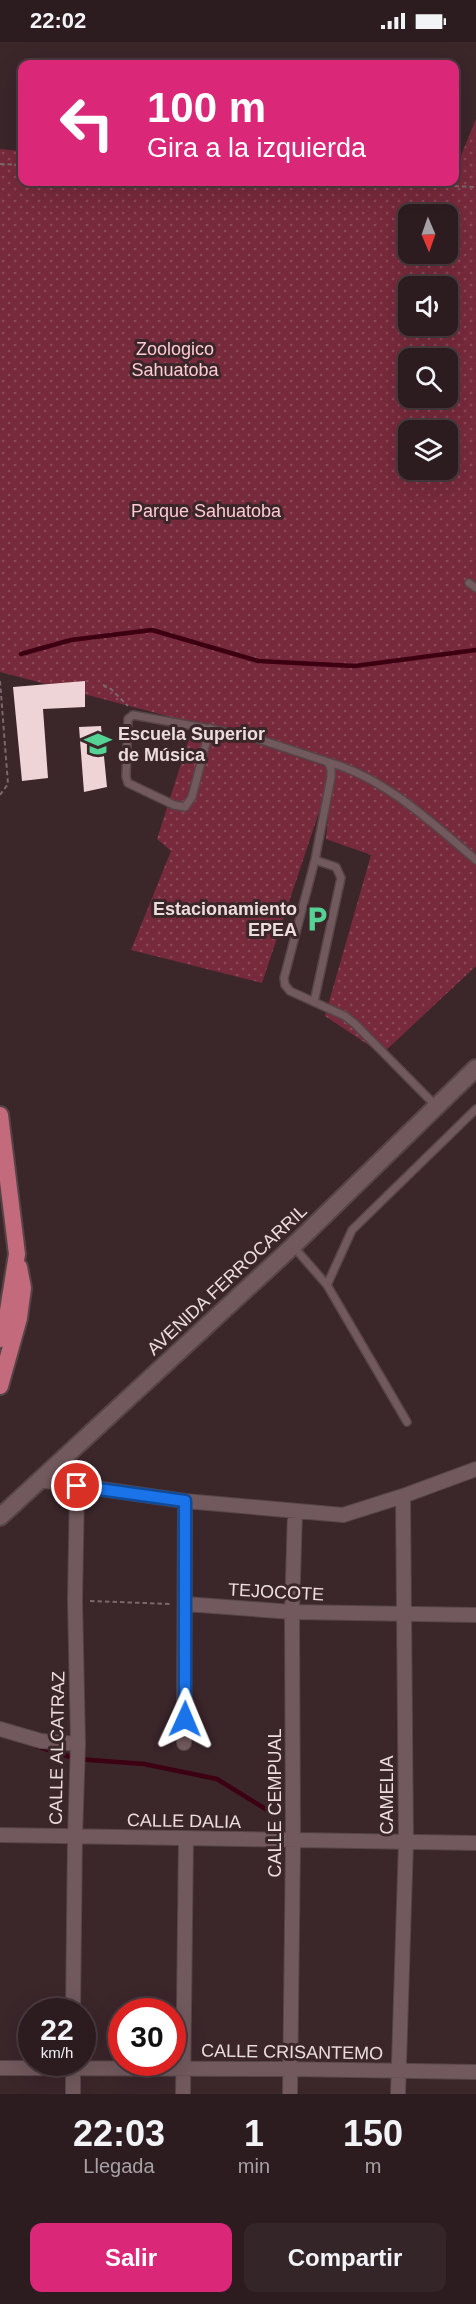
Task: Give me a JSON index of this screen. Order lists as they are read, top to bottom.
{
  "streets": {
    "street": [
      "AVENIDA FERROCARRIL",
      "TEJOCOTE",
      "CALLE ALCATRAZ",
      "CAMELIA",
      "CALLE CEMPUAL",
      "CALLE DALIA",
      "CALLE CRISANTEMO"
    ]
  },
  "crossings": [
    ["TEJOCOTE", "CAMELIA"],
    ["TEJOCOTE", "CALLE CEMPUAL"],
    ["CALLE ALCATRAZ", "CALLE DALIA"],
    ["CAMELIA", "CALLE DALIA"],
    ["CAMELIA", "CALLE CRISANTEMO"],
    ["CALLE CEMPUAL", "CALLE DALIA"],
    ["CALLE CEMPUAL", "CALLE CRISANTEMO"]
  ],
  "parks": ["Zoologico Sahuatoba", "Parque Sahuatoba"],
  "places": {
    "school or university": ["Escuela Superior de Música"],
    "parking": ["Estacionamiento EPEA"]
  },
  "north": "bottom",
  "page": {
    "status": "22:02",
    "turn": ["100 m", "Gira a la izquierda"],
    "speed": "22 km/h",
    "limit": "30",
    "eta": [
      "22:03",
      "Llegada",
      "1",
      "min",
      "150",
      "m"
    ],
    "buttons": ["Salir", "Compartir"]
  }
}
